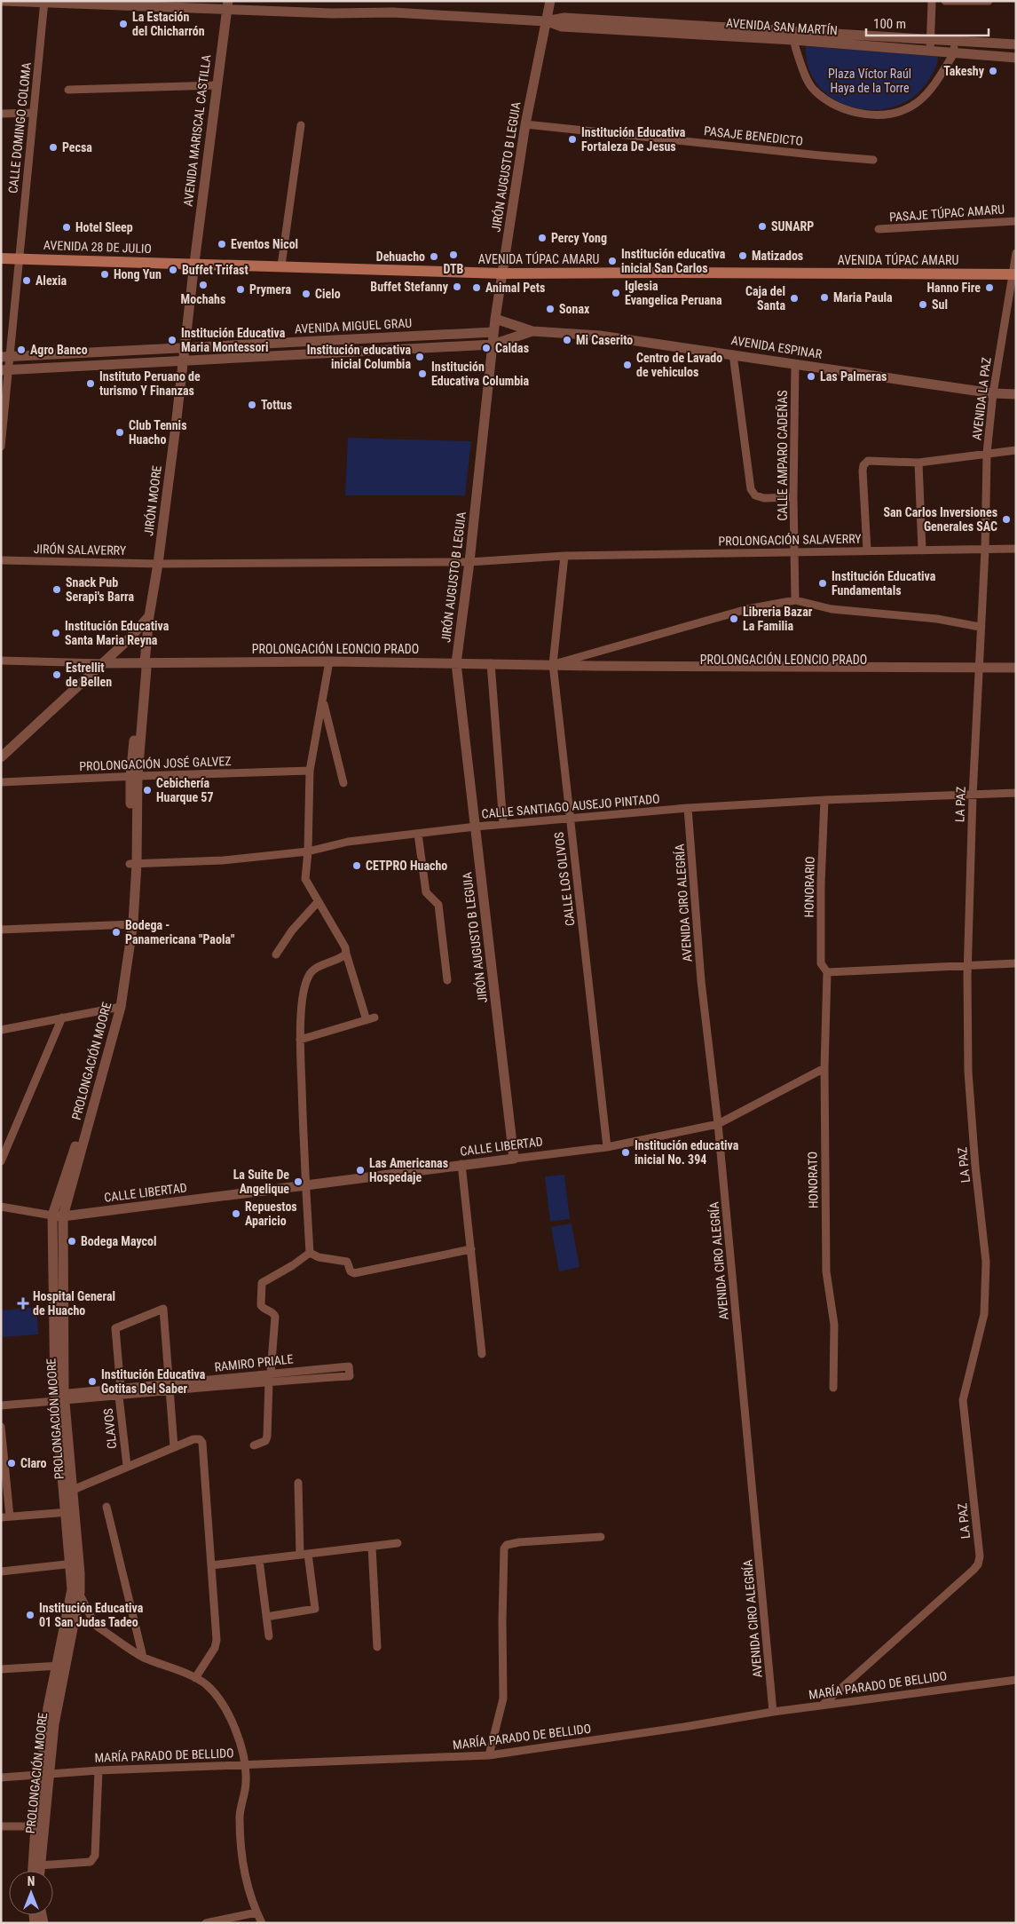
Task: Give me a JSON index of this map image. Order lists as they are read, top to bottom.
{
  "streets": {
    "main road": ["AVENIDA 28 DE JULIO", "AVENIDA TÚPAC AMARU"],
    "street": [
      "AVENIDA SAN MARTÍN",
      "CALLE DOMINGO COLOMA",
      "AVENIDA MARISCAL CASTILLA",
      "PASAJE BENEDICTO",
      "JIRÓN AUGUSTO B LEGUIA",
      "PASAJE TÚPAC AMARU",
      "AVENIDA MIGUEL GRAU",
      "AVENIDA ESPINAR",
      "AVENIDA LA PAZ",
      "CALLE AMPARO CADEÑAS",
      "JIRÓN MOORE",
      "PROLONGACIÓN SALAVERRY",
      "JIRÓN SALAVERRY",
      "PROLONGACIÓN LEONCIO PRADO",
      "PROLONGACIÓN JOSÉ GALVEZ",
      "LA PAZ",
      "CALLE SANTIAGO AUSEJO PINTADO",
      "CALLE LOS OLIVOS",
      "HONORARIO",
      "AVENIDA CIRO ALEGRÍA",
      "PROLONGACIÓN MOORE",
      "CALLE LIBERTAD",
      "HONORATO",
      "RAMIRO PRIALE",
      "CLAVOS",
      "MARÍA PARADO DE BELLIDO"
    ]
  },
  "crossings": [
    ["AVENIDA SAN MARTÍN", "CALLE DOMINGO COLOMA"],
    ["AVENIDA SAN MARTÍN", "AVENIDA MARISCAL CASTILLA"],
    ["AVENIDA SAN MARTÍN", "JIRÓN AUGUSTO B LEGUIA"],
    ["CALLE DOMINGO COLOMA", "AVENIDA 28 DE JULIO"],
    ["CALLE DOMINGO COLOMA", "AVENIDA MIGUEL GRAU"],
    ["AVENIDA MARISCAL CASTILLA", "AVENIDA 28 DE JULIO"],
    ["AVENIDA MARISCAL CASTILLA", "AVENIDA TÚPAC AMARU"],
    ["AVENIDA MARISCAL CASTILLA", "JIRÓN MOORE"],
    ["PASAJE BENEDICTO", "JIRÓN AUGUSTO B LEGUIA"],
    ["JIRÓN AUGUSTO B LEGUIA", "AVENIDA TÚPAC AMARU"],
    ["JIRÓN AUGUSTO B LEGUIA", "AVENIDA MIGUEL GRAU"],
    ["JIRÓN AUGUSTO B LEGUIA", "AVENIDA ESPINAR"],
    ["JIRÓN AUGUSTO B LEGUIA", "PROLONGACIÓN SALAVERRY"],
    ["JIRÓN AUGUSTO B LEGUIA", "JIRÓN SALAVERRY"],
    ["JIRÓN AUGUSTO B LEGUIA", "PROLONGACIÓN LEONCIO PRADO"],
    ["JIRÓN AUGUSTO B LEGUIA", "CALLE SANTIAGO AUSEJO PINTADO"],
    ["JIRÓN AUGUSTO B LEGUIA", "CALLE LIBERTAD"],
    ["AVENIDA 28 DE JULIO", "AVENIDA TÚPAC AMARU"],
    ["AVENIDA 28 DE JULIO", "JIRÓN MOORE"],
    ["AVENIDA TÚPAC AMARU", "AVENIDA LA PAZ"],
    ["AVENIDA TÚPAC AMARU", "JIRÓN MOORE"],
    ["AVENIDA MIGUEL GRAU", "AVENIDA ESPINAR"],
    ["AVENIDA MIGUEL GRAU", "JIRÓN MOORE"],
    ["AVENIDA ESPINAR", "AVENIDA LA PAZ"],
    ["AVENIDA ESPINAR", "CALLE AMPARO CADEÑAS"],
    ["AVENIDA LA PAZ", "PROLONGACIÓN SALAVERRY"],
    ["AVENIDA LA PAZ", "LA PAZ"],
    ["CALLE AMPARO CADEÑAS", "PROLONGACIÓN SALAVERRY"],
    ["CALLE AMPARO CADEÑAS", "PROLONGACIÓN LEONCIO PRADO"],
    ["JIRÓN MOORE", "JIRÓN SALAVERRY"],
    ["JIRÓN MOORE", "PROLONGACIÓN LEONCIO PRADO"],
    ["JIRÓN MOORE", "PROLONGACIÓN JOSÉ GALVEZ"],
    ["JIRÓN MOORE", "PROLONGACIÓN MOORE"],
    ["PROLONGACIÓN SALAVERRY", "JIRÓN SALAVERRY"],
    ["PROLONGACIÓN SALAVERRY", "LA PAZ"],
    ["PROLONGACIÓN SALAVERRY", "CALLE LOS OLIVOS"],
    ["PROLONGACIÓN LEONCIO PRADO", "LA PAZ"],
    ["PROLONGACIÓN LEONCIO PRADO", "CALLE LOS OLIVOS"],
    ["PROLONGACIÓN JOSÉ GALVEZ", "PROLONGACIÓN MOORE"],
    ["LA PAZ", "CALLE SANTIAGO AUSEJO PINTADO"],
    ["LA PAZ", "MARÍA PARADO DE BELLIDO"],
    ["CALLE SANTIAGO AUSEJO PINTADO", "CALLE LOS OLIVOS"],
    ["CALLE SANTIAGO AUSEJO PINTADO", "HONORARIO"],
    ["CALLE SANTIAGO AUSEJO PINTADO", "AVENIDA CIRO ALEGRÍA"],
    ["CALLE SANTIAGO AUSEJO PINTADO", "PROLONGACIÓN MOORE"],
    ["CALLE LOS OLIVOS", "CALLE LIBERTAD"],
    ["HONORARIO", "HONORATO"],
    ["AVENIDA CIRO ALEGRÍA", "CALLE LIBERTAD"],
    ["AVENIDA CIRO ALEGRÍA", "MARÍA PARADO DE BELLIDO"],
    ["PROLONGACIÓN MOORE", "CALLE LIBERTAD"],
    ["PROLONGACIÓN MOORE", "RAMIRO PRIALE"],
    ["PROLONGACIÓN MOORE", "MARÍA PARADO DE BELLIDO"],
    ["CALLE LIBERTAD", "HONORATO"],
    ["RAMIRO PRIALE", "CLAVOS"]
  ],
  "parks": ["Plaza Víctor Raúl Haya de la Torre"],
  "places": {
    "other": [
      "La Estación del Chicharrón",
      "Takeshy",
      "Institución Educativa Fortaleza De Jesus",
      "Pecsa",
      "SUNARP",
      "Hotel Sleep",
      "Percy Yong",
      "Eventos Nicol",
      "DTB",
      "Matizados",
      "Dehuacho",
      "Institución educativa inicial San Carlos",
      "Buffet Trifast",
      "Hong Yun",
      "Alexia",
      "Mochahs",
      "Buffet Stefanny",
      "Animal Pets",
      "Hanno Fire",
      "Prymera",
      "Iglesia Evangelica Peruana",
      "Cielo",
      "Maria Paula",
      "Caja del Santa",
      "Sul",
      "Sonax",
      "Institución Educativa Maria Montessori",
      "Mi Caserito",
      "Caldas",
      "Agro Banco",
      "Institución educativa inicial Columbia",
      "Centro de Lavado de vehiculos",
      "Institución Educativa Columbia",
      "Las Palmeras",
      "Instituto Peruano de turismo Y Finanzas",
      "Tottus",
      "Club Tennis Huacho",
      "San Carlos Inversiones Generales SAC",
      "Institución Educativa Fundamentals",
      "Snack Pub Serapi's Barra",
      "Libreria Bazar La Familia",
      "Institución Educativa Santa Maria Reyna",
      "Estrellit de Bellen",
      "Cebichería Huarque 57",
      "CETPRO Huacho",
      "Bodega - Panamericana \"Paola\"",
      "Institución educativa inicial No. 394",
      "Las Americanas Hospedaje",
      "La Suite De Angelique",
      "Repuestos Aparicio",
      "Bodega Maycol",
      "Institución Educativa Gotitas Del Saber",
      "Claro",
      "Institución Educativa 01 San Judas Tadeo"
    ],
    "health": ["Hospital General de Huacho"]
  },
  "scale_bar": "100 m",
  "north": "top"
}
